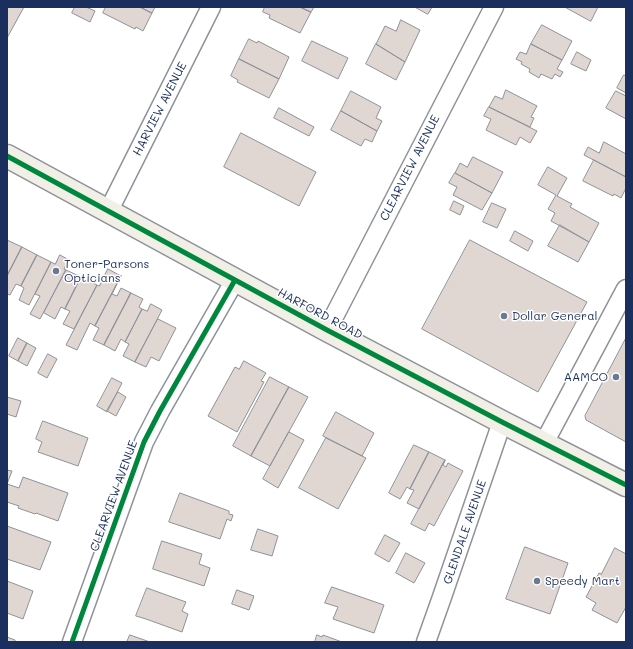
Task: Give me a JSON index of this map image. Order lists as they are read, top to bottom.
{
  "streets": {
    "main road": ["HARFORD ROAD"],
    "street": ["HARVIEW AVENUE", "CLEARVIEW AVENUE", "GLENDALE AVENUE"]
  },
  "crossings": [
    ["HARVIEW AVENUE", "HARFORD ROAD"],
    ["CLEARVIEW AVENUE", "HARFORD ROAD"],
    ["HARFORD ROAD", "GLENDALE AVENUE"]
  ],
  "places": [
    "Toner-Parsons Opticians",
    "Dollar General",
    "AAMCO",
    "Speedy Mart"
  ]
}
